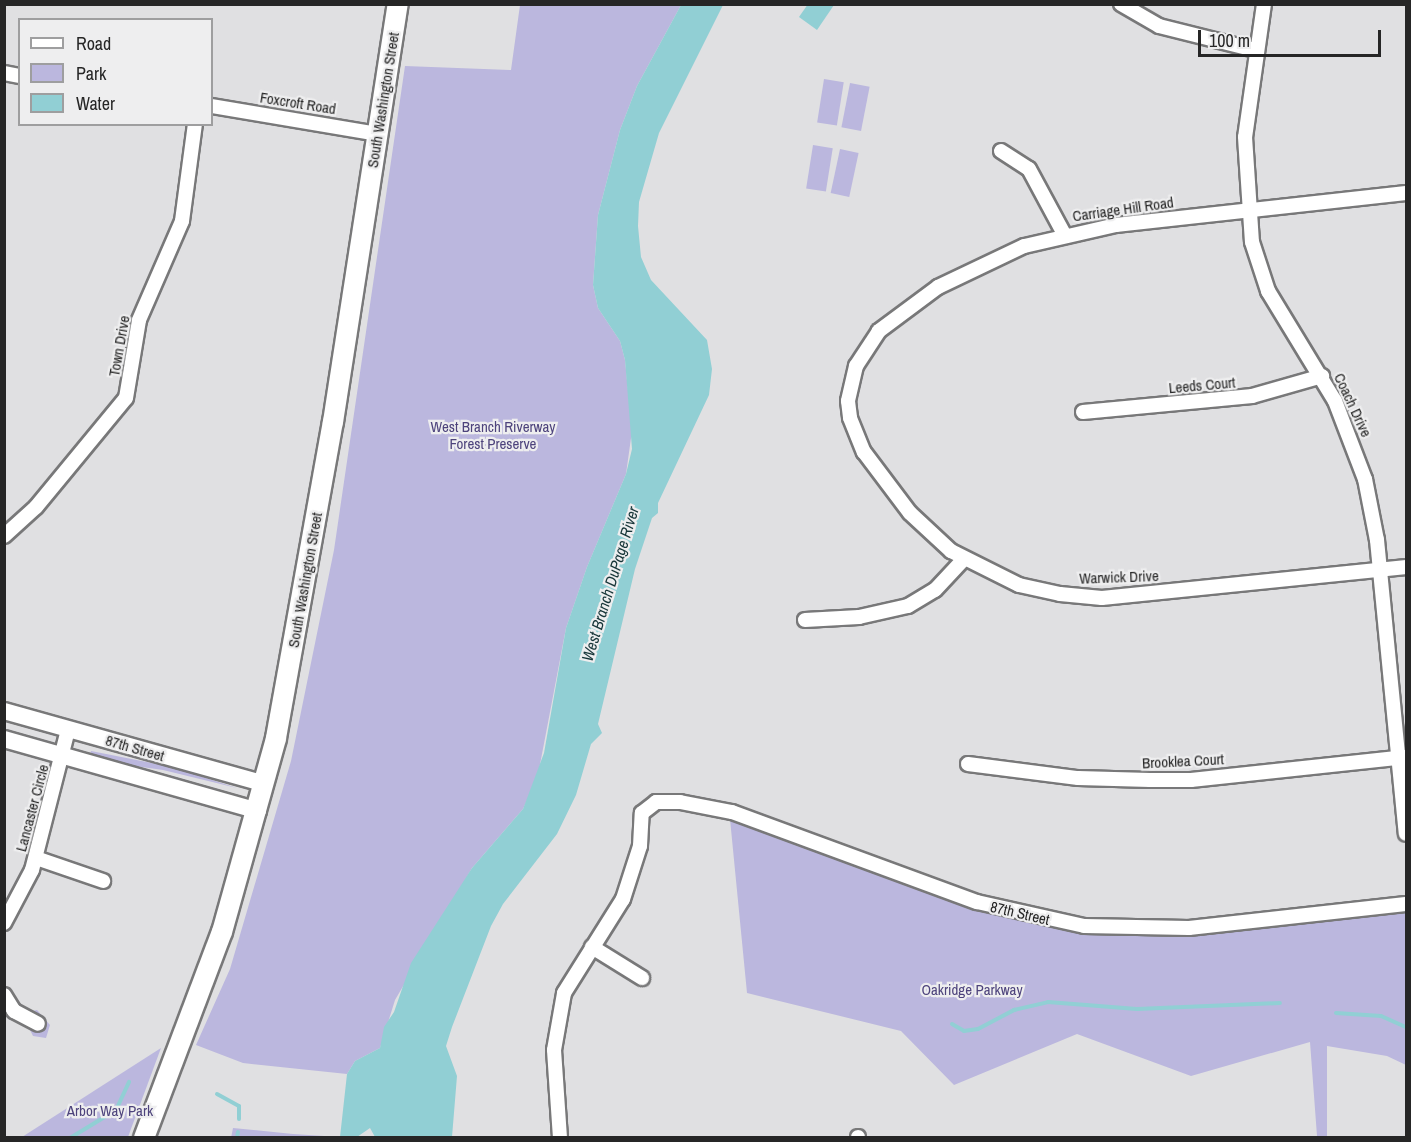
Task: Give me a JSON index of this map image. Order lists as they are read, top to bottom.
{
  "streets": {
    "main road": ["South Washington Street"],
    "street": [
      "Foxcroft Road",
      "Carriage Hill Road",
      "Town Drive",
      "Leeds Court",
      "Coach Drive",
      "Warwick Drive",
      "87th Street",
      "Brooklea Court",
      "Lancaster Circle"
    ]
  },
  "crossings": [
    ["South Washington Street", "Foxcroft Road"],
    ["South Washington Street", "87th Street"],
    ["Carriage Hill Road", "Coach Drive"],
    ["Carriage Hill Road", "Warwick Drive"],
    ["Leeds Court", "Coach Drive"],
    ["Coach Drive", "Warwick Drive"],
    ["Coach Drive", "Brooklea Court"],
    ["87th Street", "Lancaster Circle"]
  ],
  "water": ["West Branch DuPage River"],
  "parks": ["West Branch Riverway Forest Preserve", "Oakridge Parkway", "Arbor Way Park"],
  "legend": ["Road", "Park", "Water"],
  "scale_bar": "100 m"
}
